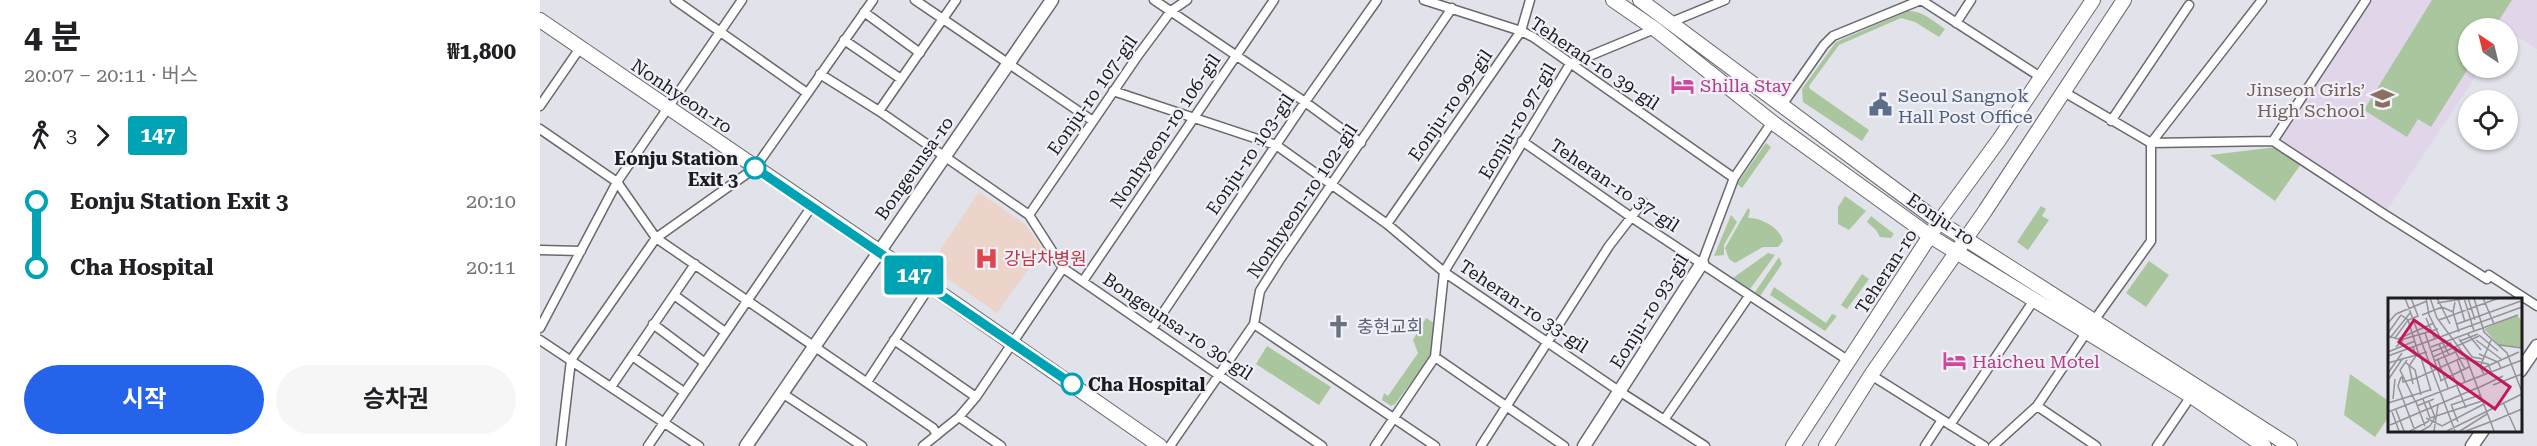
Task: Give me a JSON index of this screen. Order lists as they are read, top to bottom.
{
  "streets": {
    "main road": [
      "Nonhyeon-ro",
      "Bongeunsa-ro",
      "Eonju-ro",
      "Teheran-ro",
      "Eonju-ro 93-gil"
    ],
    "street": [
      "Teheran-ro 39-gil",
      "Eonju-ro 107-gil",
      "Eonju-ro 99-gil",
      "Eonju-ro 97-gil",
      "Nonhyeon-ro 106-gil",
      "Eonju-ro 103-gil",
      "Teheran-ro 37-gil",
      "Nonhyeon-ro 102-gil",
      "Teheran-ro 33-gil",
      "Bongeunsa-ro 30-gil"
    ]
  },
  "crossings": [
    ["Teheran-ro 39-gil", "Eonju-ro 99-gil"],
    ["Teheran-ro 39-gil", "Eonju-ro 97-gil"],
    ["Teheran-ro 39-gil", "Nonhyeon-ro 102-gil"],
    ["Teheran-ro 39-gil", "Eonju-ro 93-gil"],
    ["Eonju-ro 107-gil", "Teheran-ro 33-gil"],
    ["Eonju-ro 107-gil", "Bongeunsa-ro 30-gil"],
    ["Nonhyeon-ro", "Bongeunsa-ro"],
    ["Eonju-ro 99-gil", "Teheran-ro 33-gil"],
    ["Eonju-ro 97-gil", "Teheran-ro 37-gil"],
    ["Eonju-ro 97-gil", "Eonju-ro"],
    ["Eonju-ro 97-gil", "Teheran-ro 33-gil"],
    ["Nonhyeon-ro 106-gil", "Teheran-ro 33-gil"],
    ["Nonhyeon-ro 106-gil", "Bongeunsa-ro 30-gil"],
    ["Eonju-ro 103-gil", "Teheran-ro 33-gil"],
    ["Eonju-ro 103-gil", "Bongeunsa-ro 30-gil"],
    ["Bongeunsa-ro", "Bongeunsa-ro 30-gil"],
    ["Teheran-ro 37-gil", "Teheran-ro"],
    ["Teheran-ro 37-gil", "Eonju-ro 93-gil"],
    ["Nonhyeon-ro 102-gil", "Teheran-ro 33-gil"],
    ["Nonhyeon-ro 102-gil", "Bongeunsa-ro 30-gil"],
    ["Eonju-ro", "Teheran-ro"],
    ["Eonju-ro", "Eonju-ro 93-gil"],
    ["Teheran-ro 33-gil", "Eonju-ro 93-gil"]
  ],
  "places": {
    "hotel": ["Shilla Stay", "Haicheu Motel"],
    "school or university": ["Jinseon Girls’ High School"],
    "public building": ["Seoul Sangnok Hall Post Office"],
    "other": ["Eonju Station Exit 3", "Cha Hospital"],
    "hospital": ["강남차병원"],
    "church": ["충현교회"]
  },
  "lines": ["bus line 147"],
  "north": "top left",
  "page": {
    "heading": ["4 분", "20:07 – 20:11 · 버스", "₩1,800"],
    "on_map": "147",
    "legs": ["3", "147"],
    "list": [
      {
        "name": "Eonju Station Exit 3",
        "value": "20:10"
      },
      {
        "name": "Cha Hospital",
        "value": "20:11"
      }
    ],
    "buttons": ["시작", "승차권"]
  }
}
